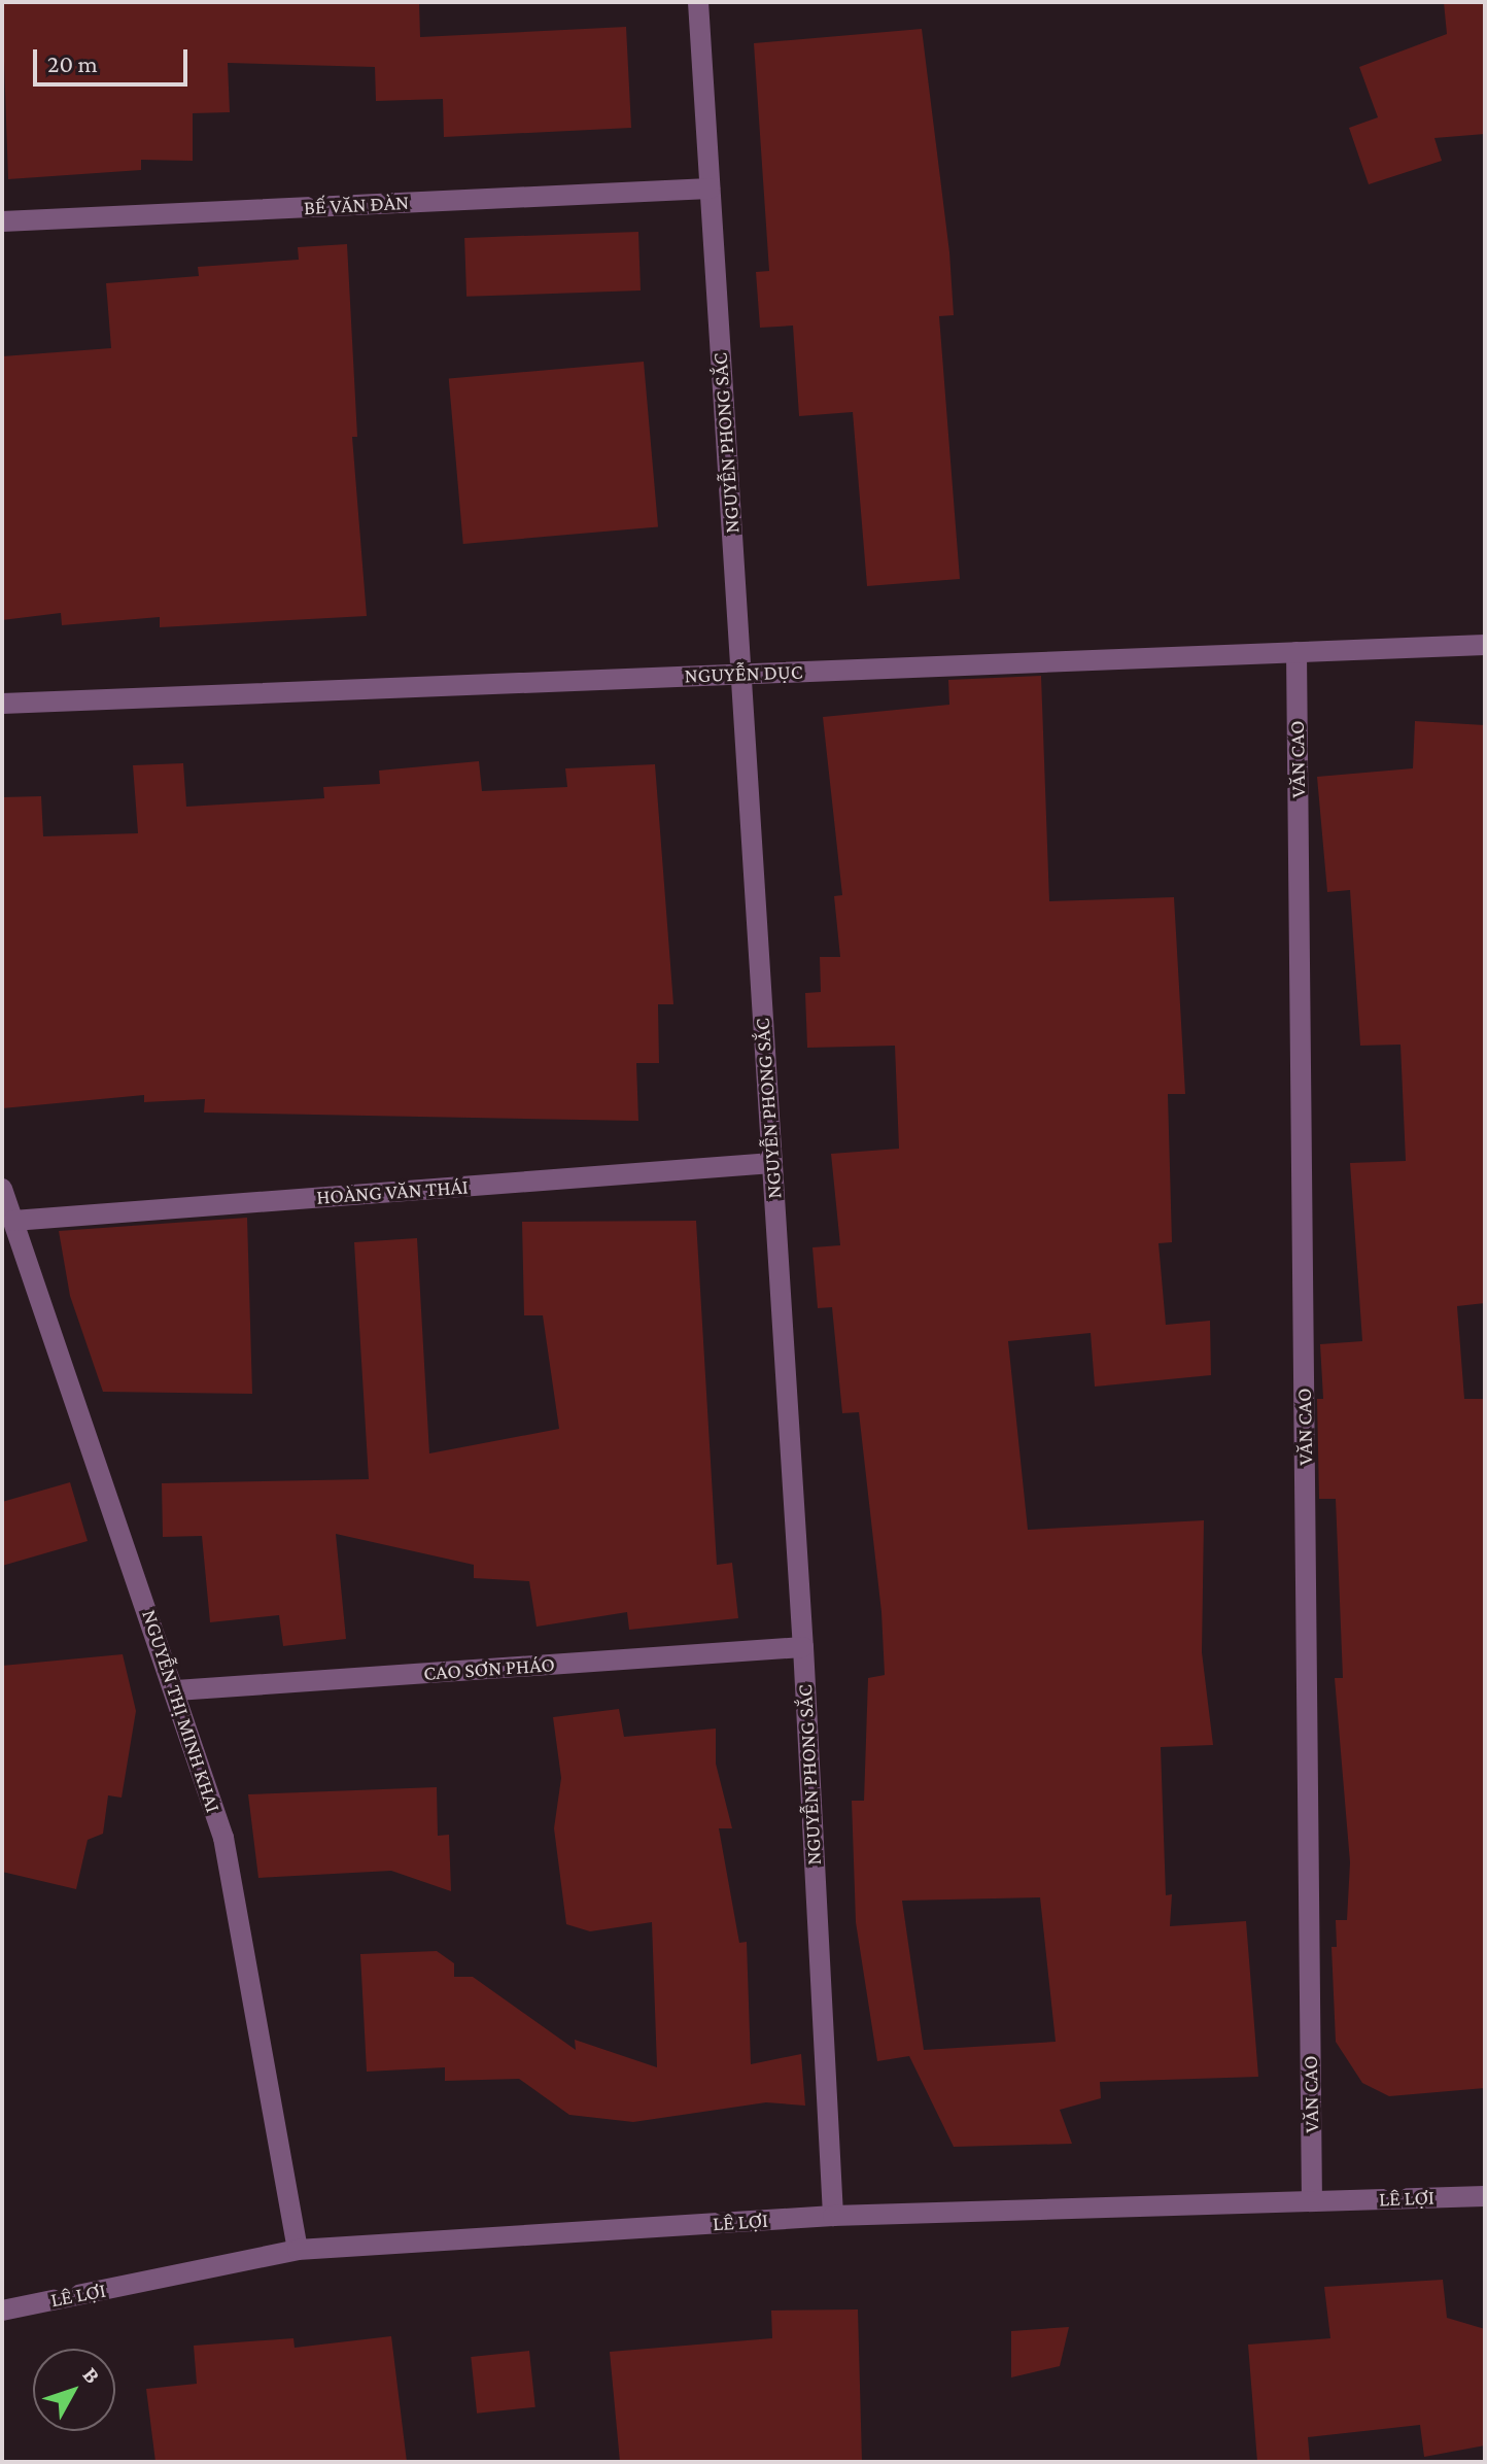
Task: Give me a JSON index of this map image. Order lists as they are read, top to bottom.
{
  "streets": {
    "street": [
      "BẾ VĂN ĐÀN",
      "NGUYỄN PHONG SẮC",
      "NGUYỄN DỤC",
      "VĂN CAO",
      "HOÀNG VĂN THÁI",
      "CAO SƠN PHÁO",
      "NGUYỄN THỊ MINH KHAI",
      "LÊ LỢI"
    ]
  },
  "crossings": [
    ["BẾ VĂN ĐÀN", "NGUYỄN PHONG SẮC"],
    ["NGUYỄN PHONG SẮC", "NGUYỄN DỤC"],
    ["NGUYỄN PHONG SẮC", "HOÀNG VĂN THÁI"],
    ["NGUYỄN PHONG SẮC", "CAO SƠN PHÁO"],
    ["NGUYỄN PHONG SẮC", "LÊ LỢI"],
    ["NGUYỄN DỤC", "VĂN CAO"],
    ["VĂN CAO", "LÊ LỢI"],
    ["HOÀNG VĂN THÁI", "NGUYỄN THỊ MINH KHAI"],
    ["CAO SƠN PHÁO", "NGUYỄN THỊ MINH KHAI"],
    ["NGUYỄN THỊ MINH KHAI", "LÊ LỢI"]
  ],
  "scale_bar": "20 m",
  "north": "top right"
}
